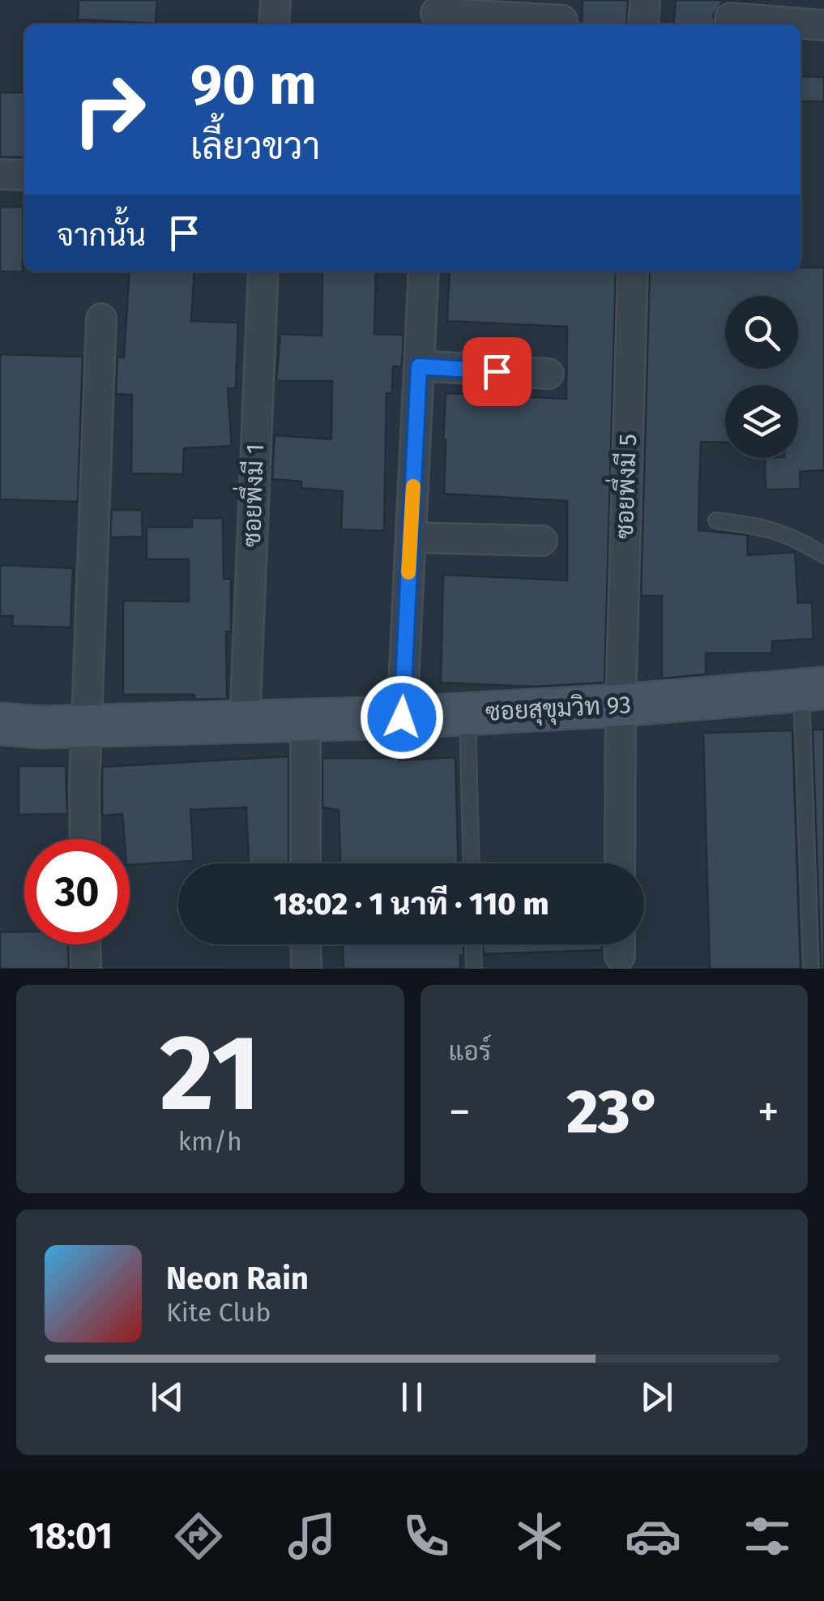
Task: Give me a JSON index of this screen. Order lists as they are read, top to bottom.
{
  "streets": {
    "street": ["ซอยพึ่งมี 5", "ซอยพึ่งมี 1", "ซอยสุขุมวิท 93"]
  },
  "crossings": [
    ["ซอยพึ่งมี 5", "ซอยสุขุมวิท 93"],
    ["ซอยพึ่งมี 1", "ซอยสุขุมวิท 93"]
  ],
  "page": {
    "turn": ["90 m", "เลี้ยวขวา"],
    "then": "จากนั้น",
    "limit": "30",
    "trip": "18:02 · 1 นาที · 110 m",
    "tile": [
      ["21", "km/h"],
      "แอร์"
    ],
    "heat": ["−", "23°", "+"],
    "song": ["Neon Rain", "Kite Club"],
    "tabs": "18:01"
  }
}
